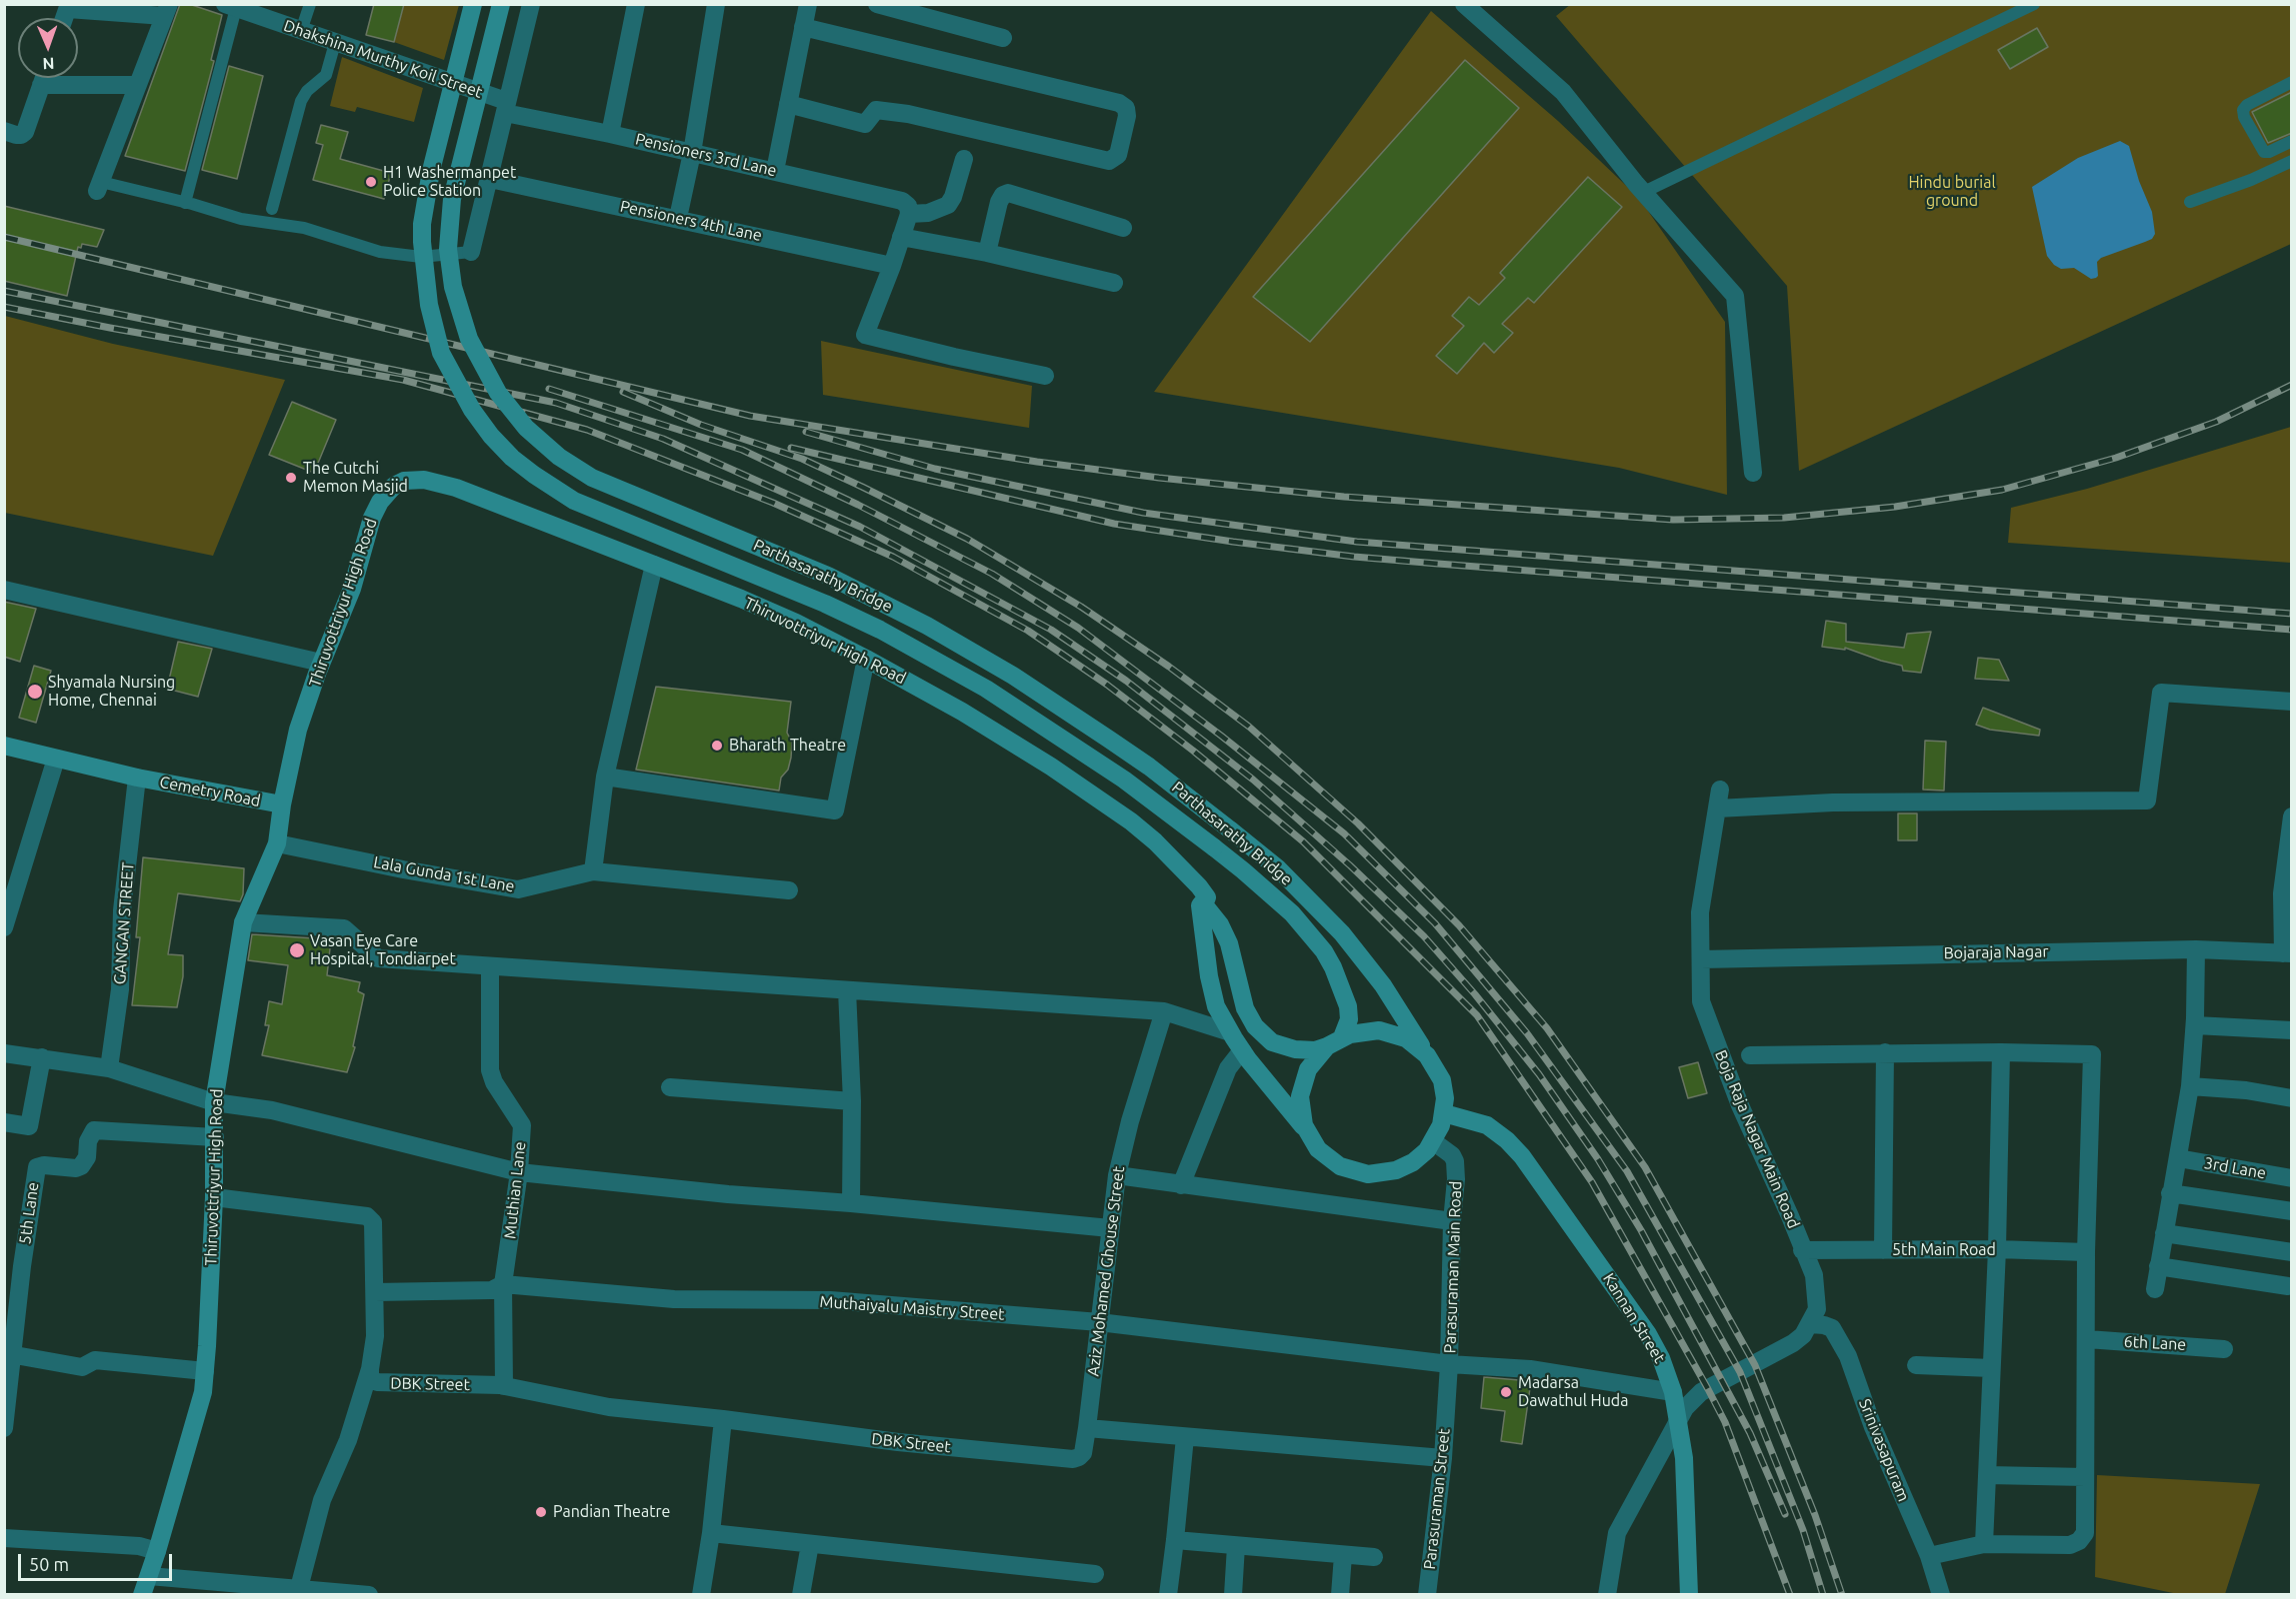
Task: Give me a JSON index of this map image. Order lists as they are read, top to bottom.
{
  "streets": {
    "main road": [
      "Parthasarathy Bridge",
      "Thiruvottriyur High Road",
      "Cemetry Road",
      "Kannan Street"
    ],
    "street": [
      "Dhakshina Murthy Koil Street",
      "Pensioners 3rd Lane",
      "Pensioners 4th Lane",
      "Lala Gunda 1st Lane",
      "GANGAN STREET",
      "Bojaraja Nagar",
      "Boja Raja Nagar Main Road",
      "3rd Lane",
      "Muthian Lane",
      "5th Lane",
      "5th Main Road",
      "Parasuraman Main Road",
      "Aziz Mohamed Ghouse Street",
      "Muthaiyalu Maistry Street",
      "6th Lane",
      "DBK Street",
      "Srinivasapuram",
      "Parasuraman Street"
    ]
  },
  "crossings": [
    ["Dhakshina Murthy Koil Street", "Pensioners 3rd Lane"],
    ["Parthasarathy Bridge", "Thiruvottriyur High Road"],
    ["Parthasarathy Bridge", "Parasuraman Main Road"],
    ["Parthasarathy Bridge", "Kannan Street"],
    ["Thiruvottriyur High Road", "Cemetry Road"],
    ["Thiruvottriyur High Road", "Lala Gunda 1st Lane"],
    ["Thiruvottriyur High Road", "5th Lane"],
    ["Thiruvottriyur High Road", "Parasuraman Main Road"],
    ["Thiruvottriyur High Road", "Kannan Street"],
    ["Cemetry Road", "GANGAN STREET"],
    ["Bojaraja Nagar", "Boja Raja Nagar Main Road"],
    ["Boja Raja Nagar Main Road", "5th Main Road"],
    ["Boja Raja Nagar Main Road", "Srinivasapuram"],
    ["Muthian Lane", "Muthaiyalu Maistry Street"],
    ["Muthian Lane", "DBK Street"],
    ["Parasuraman Main Road", "Muthaiyalu Maistry Street"],
    ["Parasuraman Main Road", "Kannan Street"],
    ["Parasuraman Main Road", "Parasuraman Street"],
    ["Aziz Mohamed Ghouse Street", "Muthaiyalu Maistry Street"],
    ["Aziz Mohamed Ghouse Street", "DBK Street"],
    ["Muthaiyalu Maistry Street", "Kannan Street"]
  ],
  "parks": ["Hindu burial ground"],
  "places": [
    "H1 Washermanpet Police Station",
    "The Cutchi Memon Masjid",
    "Shyamala Nursing Home, Chennai",
    "Bharath Theatre",
    "Vasan Eye Care Hospital, Tondiarpet",
    "Madarsa Dawathul Huda",
    "Pandian Theatre"
  ],
  "scale_bar": "50 m",
  "north": "bottom"
}
